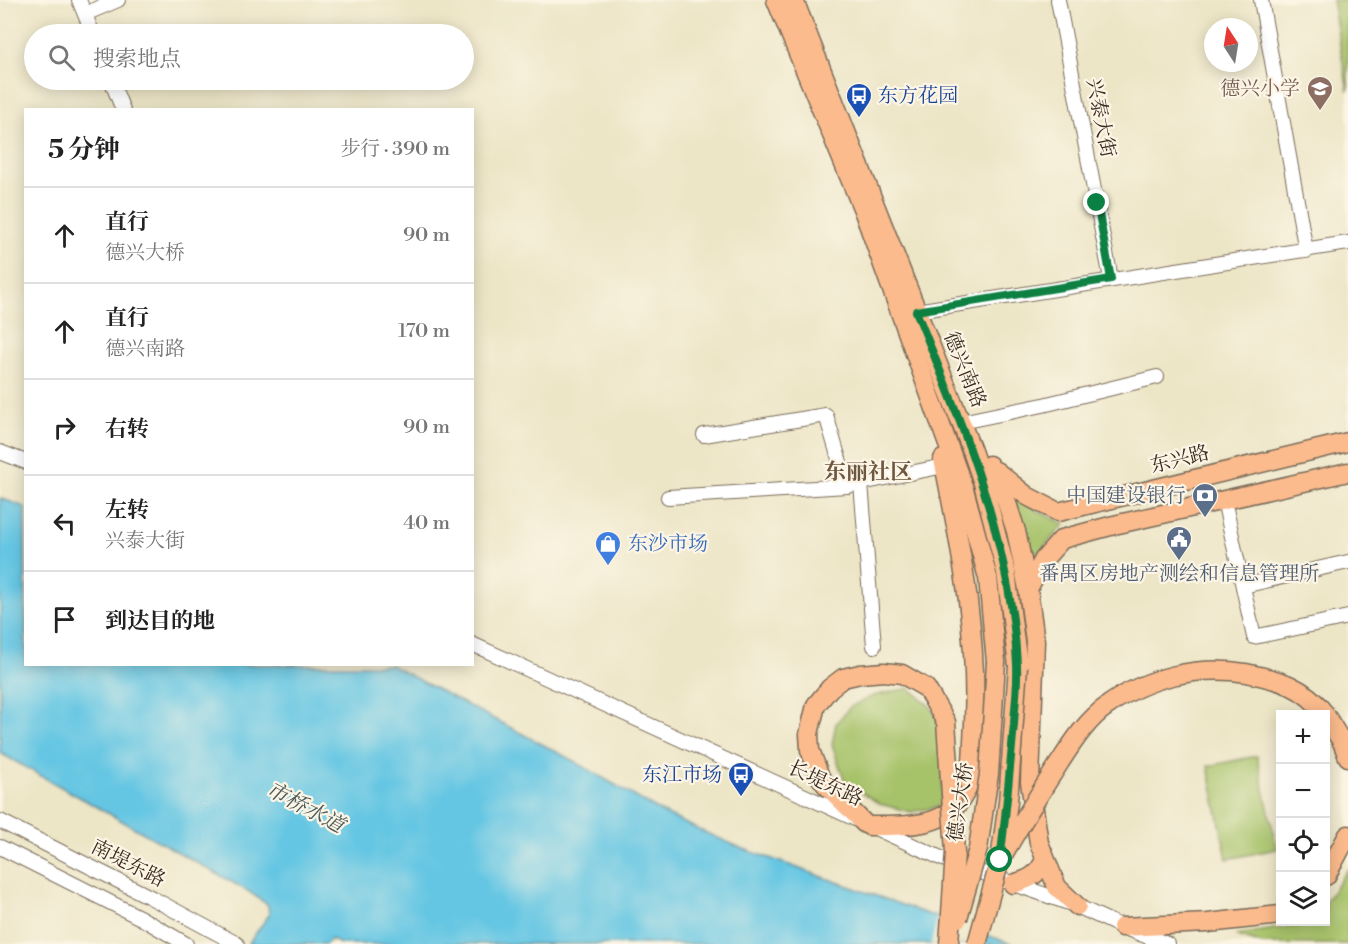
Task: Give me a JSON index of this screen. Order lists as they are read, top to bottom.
{
  "streets": {
    "main road": ["德兴南路", "东兴路", "德兴大桥"],
    "street": ["兴泰大街", "长堤东路", "南堤东路"]
  },
  "crossings": [
    ["德兴南路", "东兴路"],
    ["德兴南路", "德兴大桥"]
  ],
  "districts": ["东丽社区"],
  "water": ["市桥水道"],
  "places": {
    "school or university": ["德兴小学"],
    "bus stop": ["东方花园", "东江市场"],
    "bank": ["中国建设银行"],
    "public building": ["番禺区房地产测绘和信息管理所"],
    "shop": ["东沙市场"]
  },
  "north": "top",
  "page": {
    "search": "搜索地点",
    "heading": ["5 分钟", "步行 · 390 m"],
    "list": [
      ["直行", "德兴大桥", "90 m"],
      ["直行", "德兴南路", "170 m"],
      ["右转", "90 m"],
      ["左转", "兴泰大街", "40 m"],
      "到达目的地"
    ],
    "map_buttons": ["+", "−"]
  }
}
